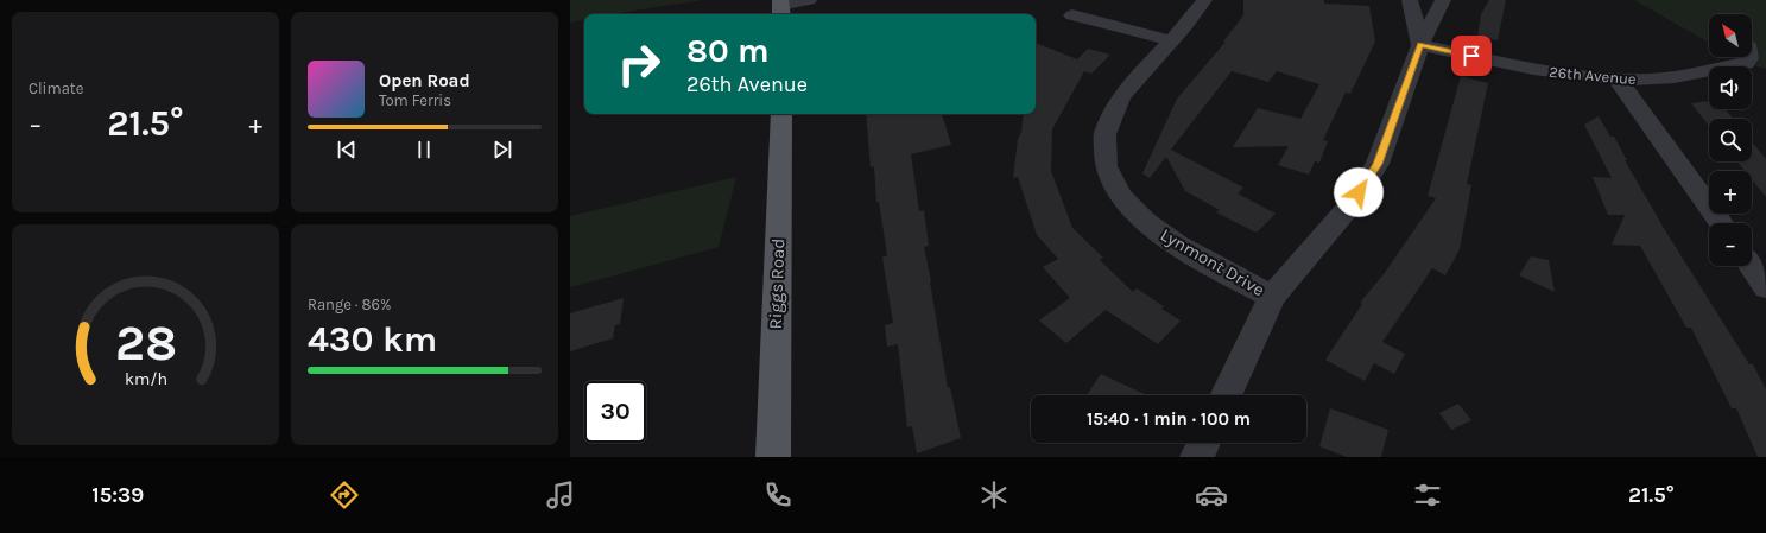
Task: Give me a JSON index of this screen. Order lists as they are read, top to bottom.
{
  "streets": {
    "main road": ["Riggs Road"],
    "street": ["26th Avenue", "Lynmont Drive"]
  },
  "north": "top left",
  "page": {
    "tile": [
      "Climate",
      ["Range · 86%", "430 km"]
    ],
    "map_buttons": ["+", "−"],
    "turn": ["80 m", "26th Avenue"],
    "song": ["Open Road", "Tom Ferris"],
    "heat": ["−", "21.5°", "+"],
    "limit": "30",
    "trip": "15:40 · 1 min · 100 m",
    "tabs": ["15:39", "21.5°"],
    "gauge": ["28", "km/h"]
  }
}
